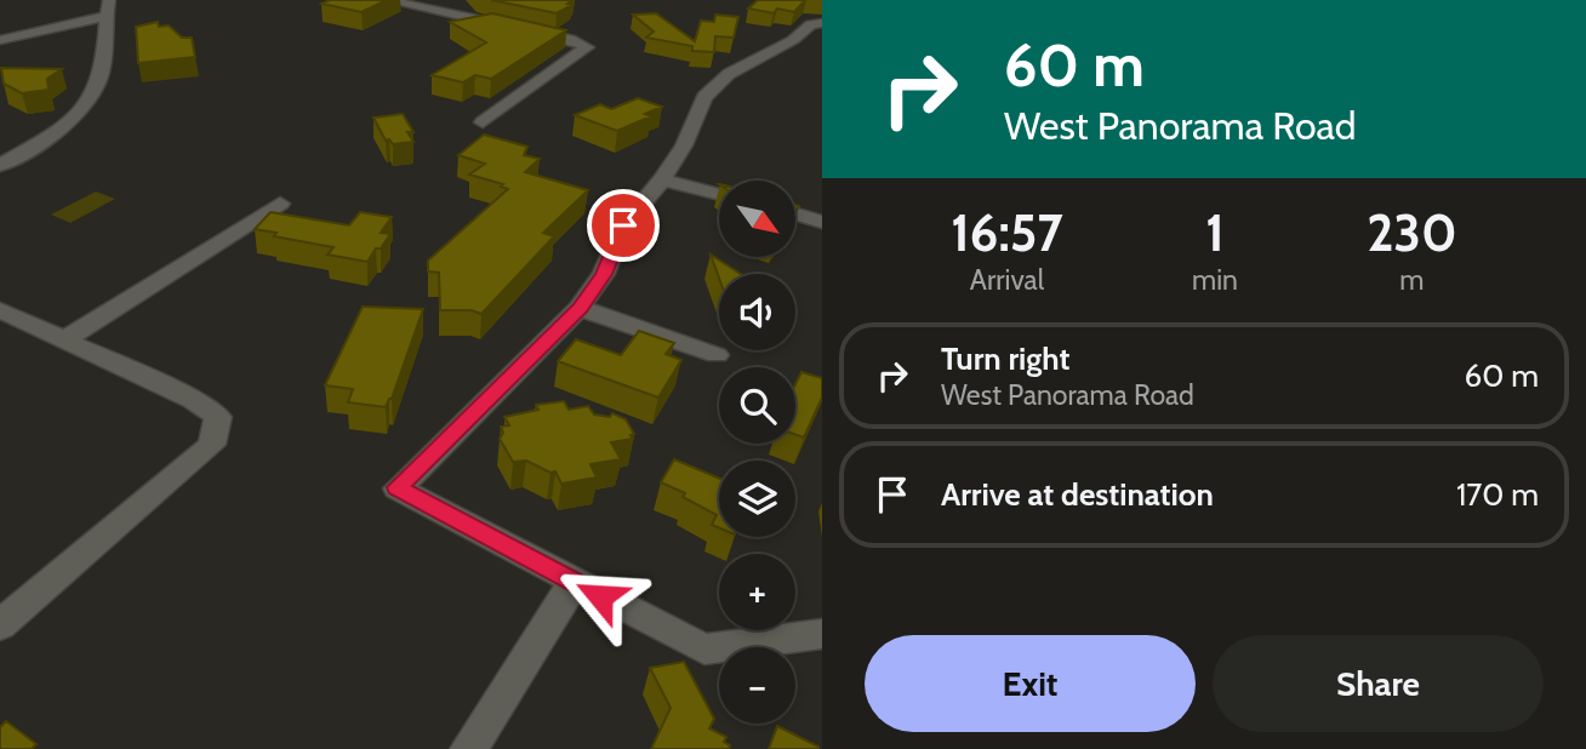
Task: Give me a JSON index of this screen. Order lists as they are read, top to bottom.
{
  "north": "bottom right",
  "page": {
    "turn": ["60 m", "West Panorama Road"],
    "eta": [
      "16:57",
      "Arrival",
      "1",
      "min",
      "230",
      "m"
    ],
    "map_buttons": ["+", "−"],
    "list": [
      {
        "name": "Turn right",
        "note": "West Panorama Road",
        "value": "60 m"
      },
      {
        "name": "Arrive at destination",
        "value": "170 m"
      }
    ],
    "buttons": ["Exit", "Share"]
  }
}
